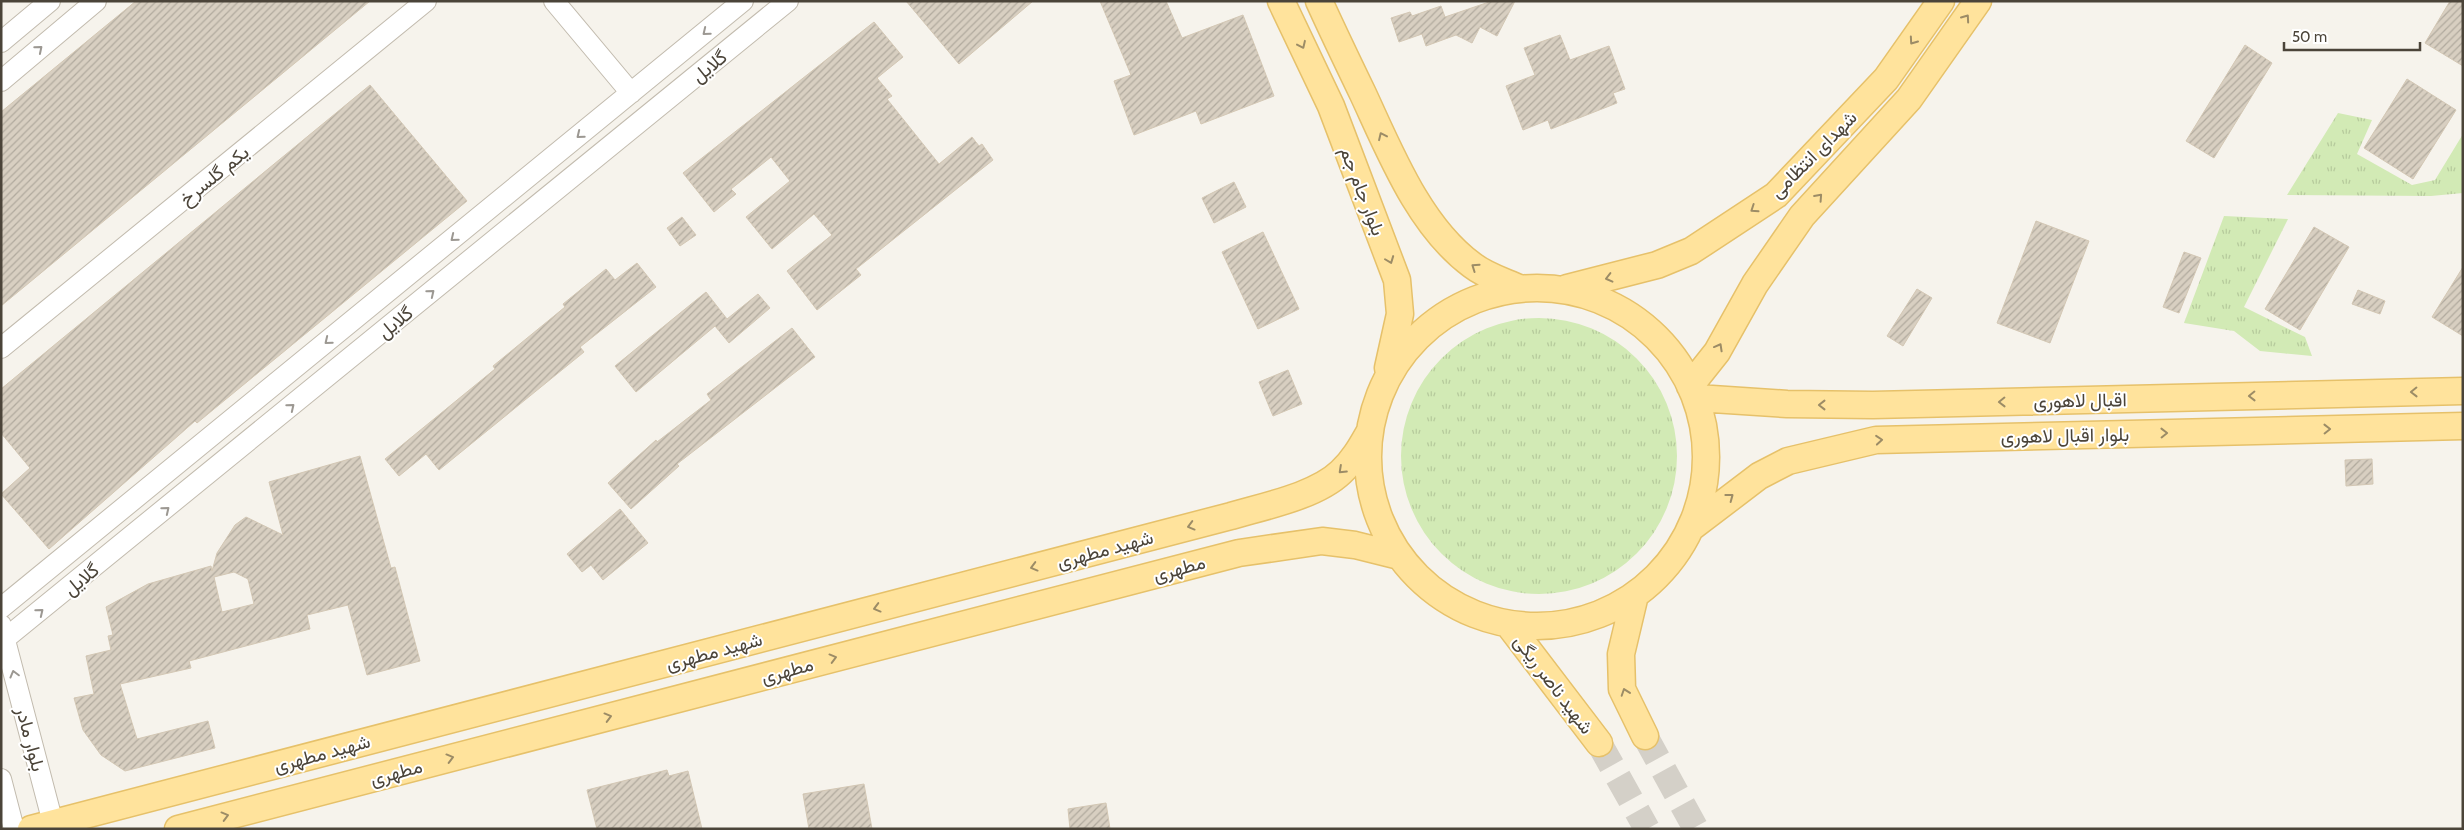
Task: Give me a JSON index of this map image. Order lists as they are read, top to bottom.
{
  "streets": {
    "main road": [
      "شهدای انتظامی",
      "بلوار جام جم",
      "اقبال لاهوری",
      "بلوار اقبال لاهوری",
      "شهید مطهری",
      "مطهری",
      "شهید ناصر ریگی"
    ],
    "street": ["گلایل", "یکم گلسرخ", "بلوار مادر"]
  },
  "crossings": [
    ["گلایل", "بلوار مادر"],
    ["شهدای انتظامی", "اقبال لاهوری"],
    ["شهید مطهری", "بلوار مادر"]
  ],
  "one_way": [
    "اقبال لاهوری",
    "بلوار اقبال لاهوری",
    "شهید مطهری",
    "مطهری",
    "بلوار مادر"
  ],
  "scale_bar": "50 m"
}
